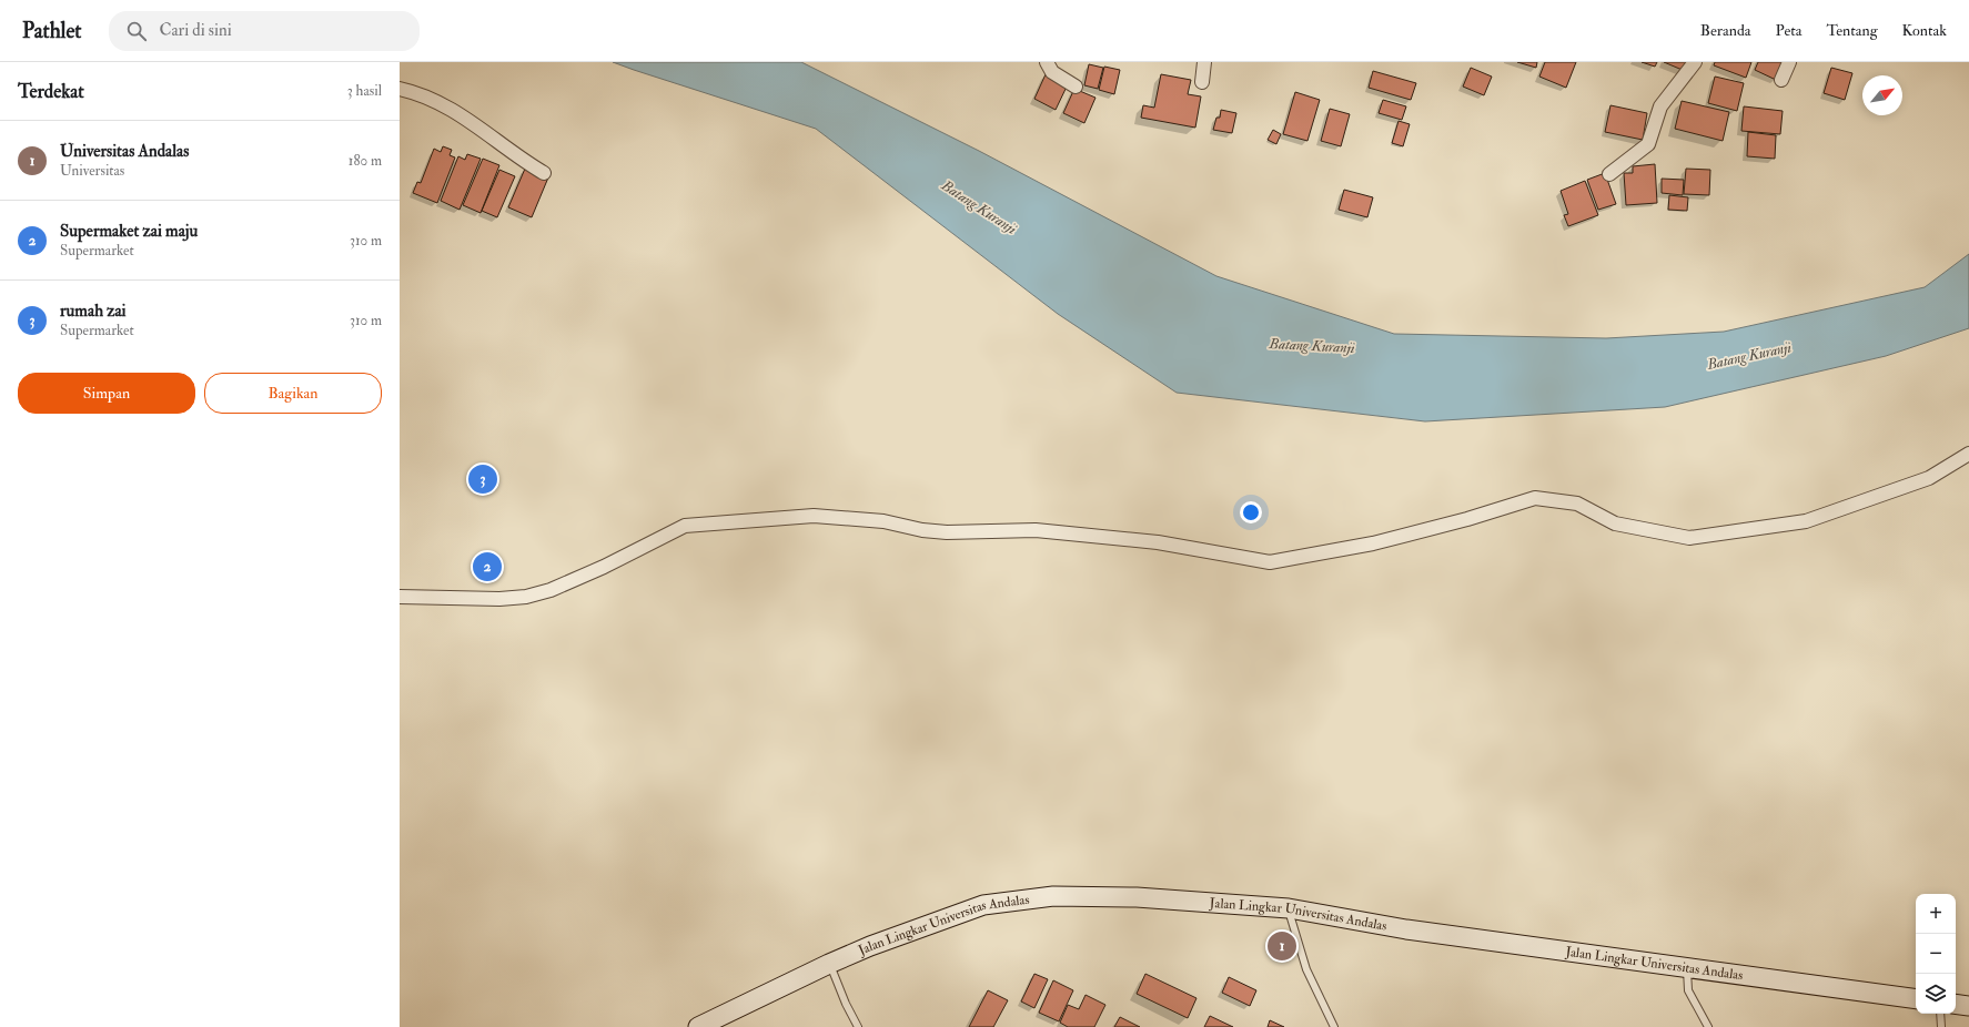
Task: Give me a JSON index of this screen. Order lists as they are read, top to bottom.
{
  "streets": {
    "street": ["Jalan Lingkar Universitas Andalas"]
  },
  "water": ["Batang Kuranji"],
  "north": "top right",
  "page": {
    "header": "Pathlet",
    "search": "Cari di sini",
    "nav": [
      "Beranda",
      "Peta",
      "Tentang",
      "Kontak"
    ],
    "heading": ["Terdekat", "3 hasil"],
    "list": [
      {
        "mark": "1",
        "name": "Universitas Andalas",
        "note": "Universitas",
        "value": "180 m"
      },
      {
        "mark": "2",
        "name": "Supermaket zai maju",
        "note": "Supermarket",
        "value": "310 m"
      },
      {
        "mark": "3",
        "name": "rumah zai",
        "note": "Supermarket",
        "value": "310 m"
      }
    ],
    "buttons": ["Simpan", "Bagikan"],
    "pins": ["3", "2", "1"],
    "map_buttons": ["+", "−"]
  }
}
